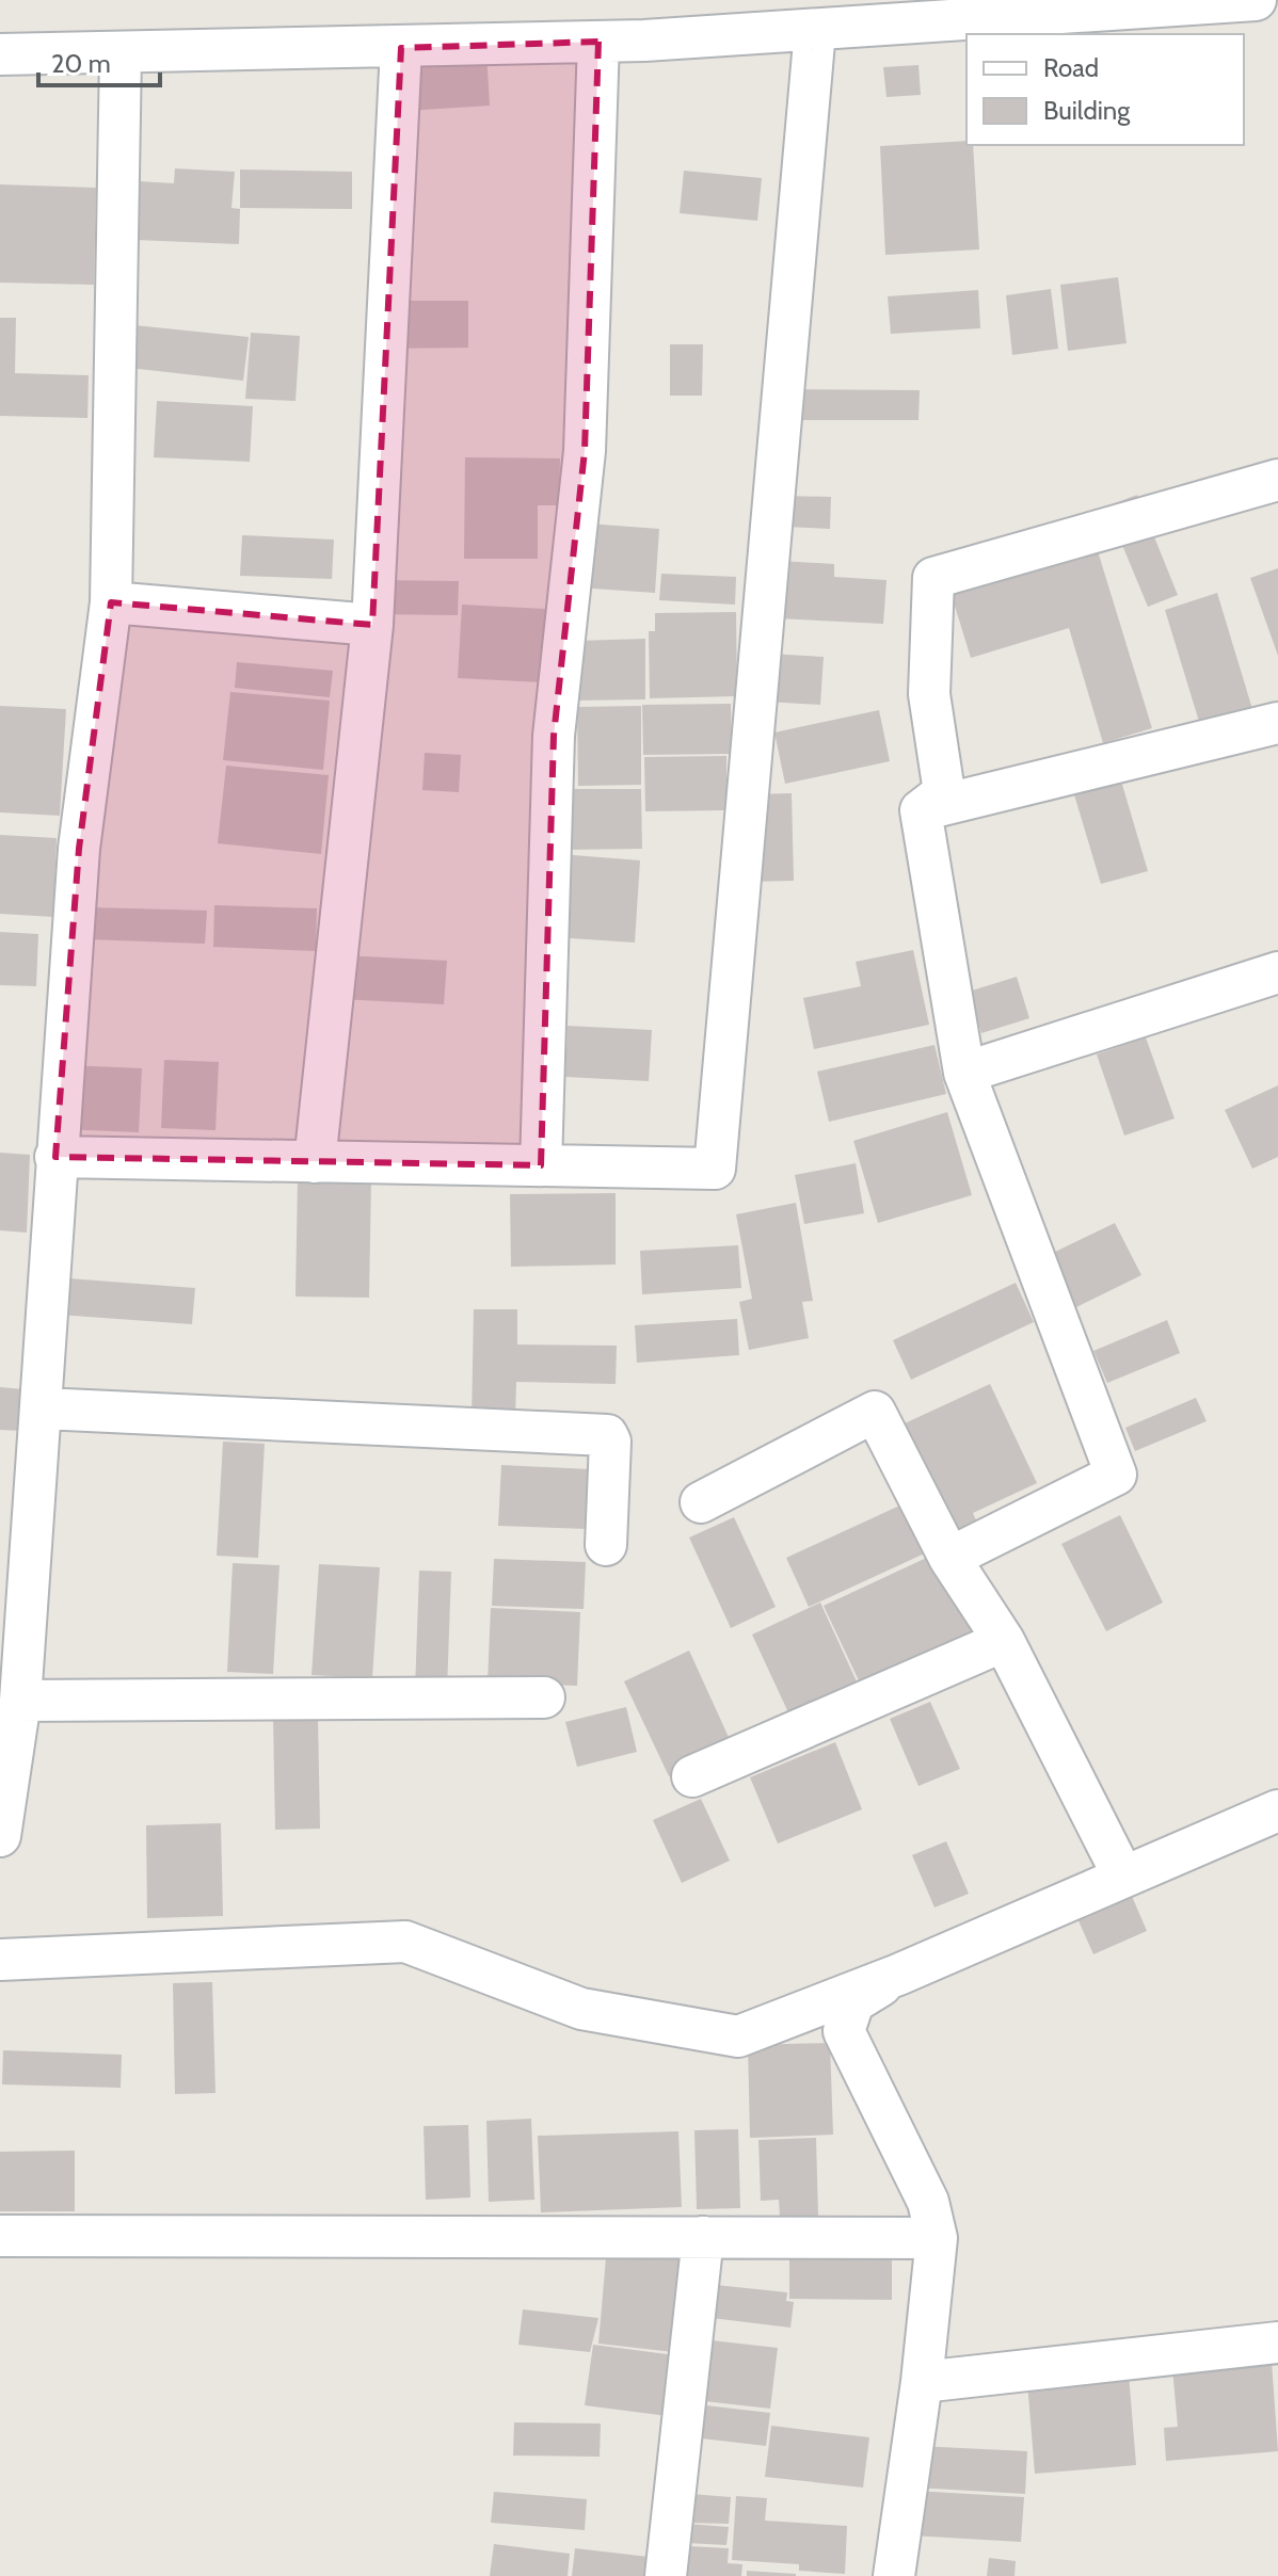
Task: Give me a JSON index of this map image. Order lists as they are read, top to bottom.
{
  "legend": ["Road", "Building"],
  "scale_bar": "20 m"
}
